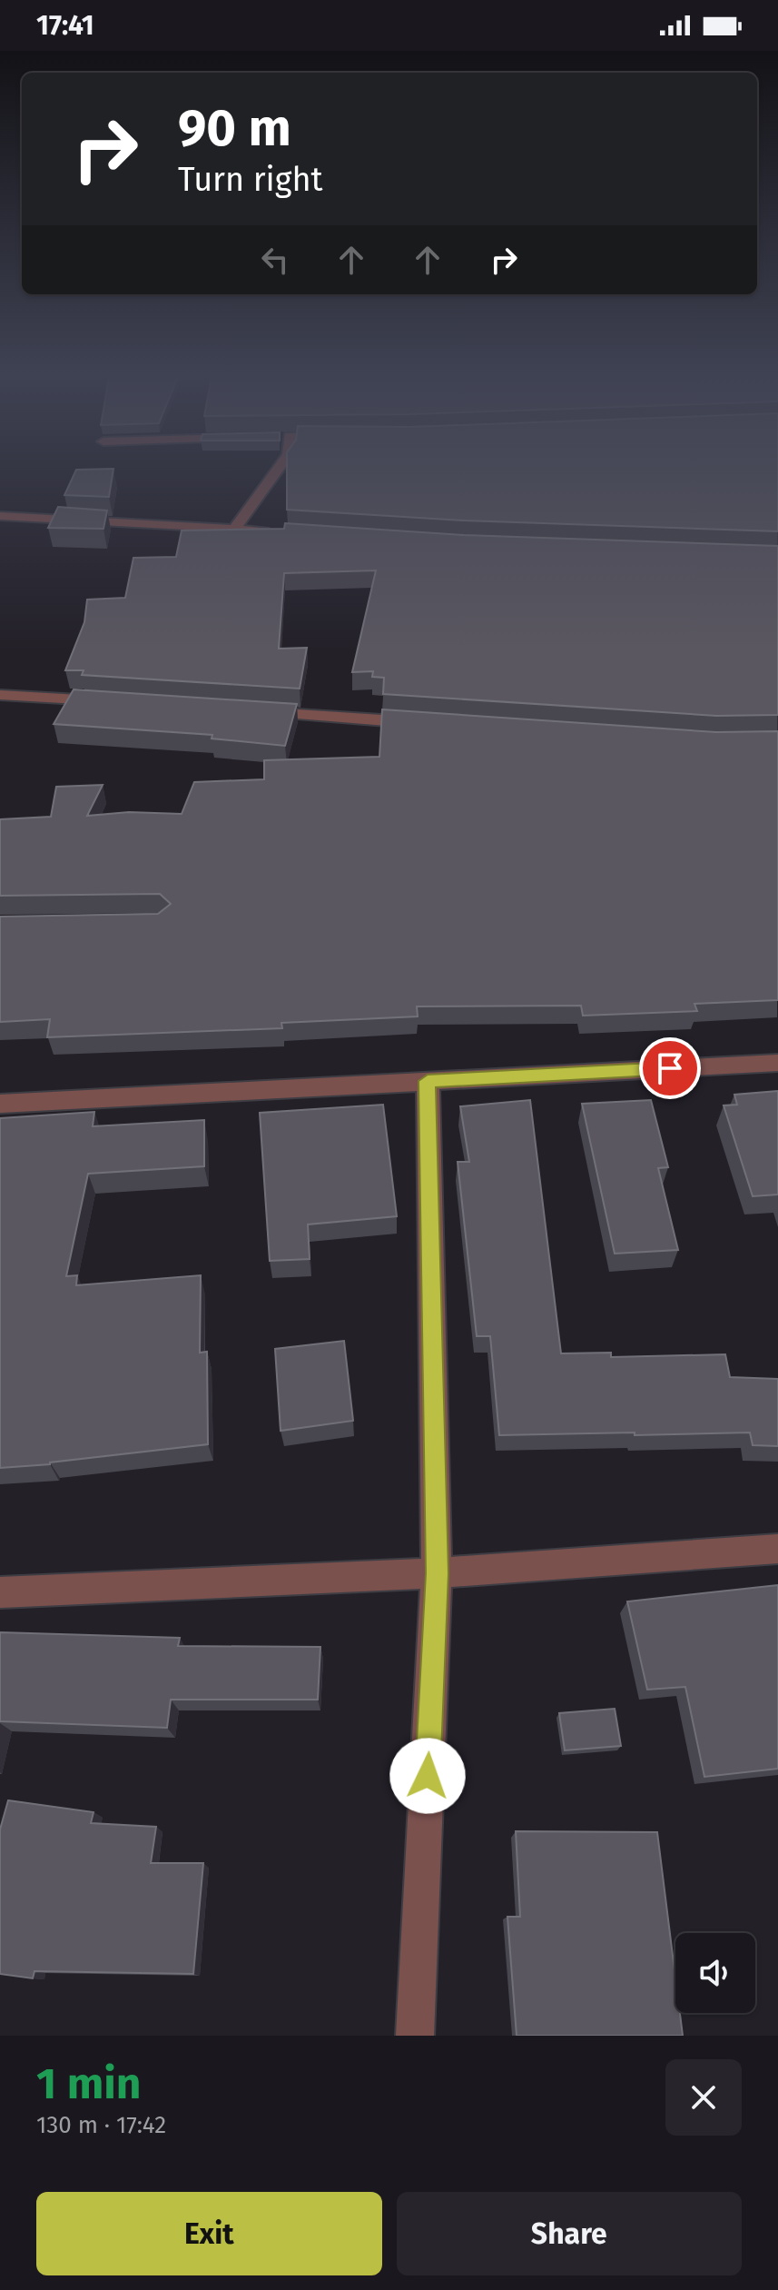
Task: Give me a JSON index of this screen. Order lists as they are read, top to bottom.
{
  "page": {
    "status": "17:41",
    "turn": ["90 m", "Turn right"],
    "heading": ["1 min", "130 m · 17:42"],
    "buttons": ["Exit", "Share"]
  }
}
